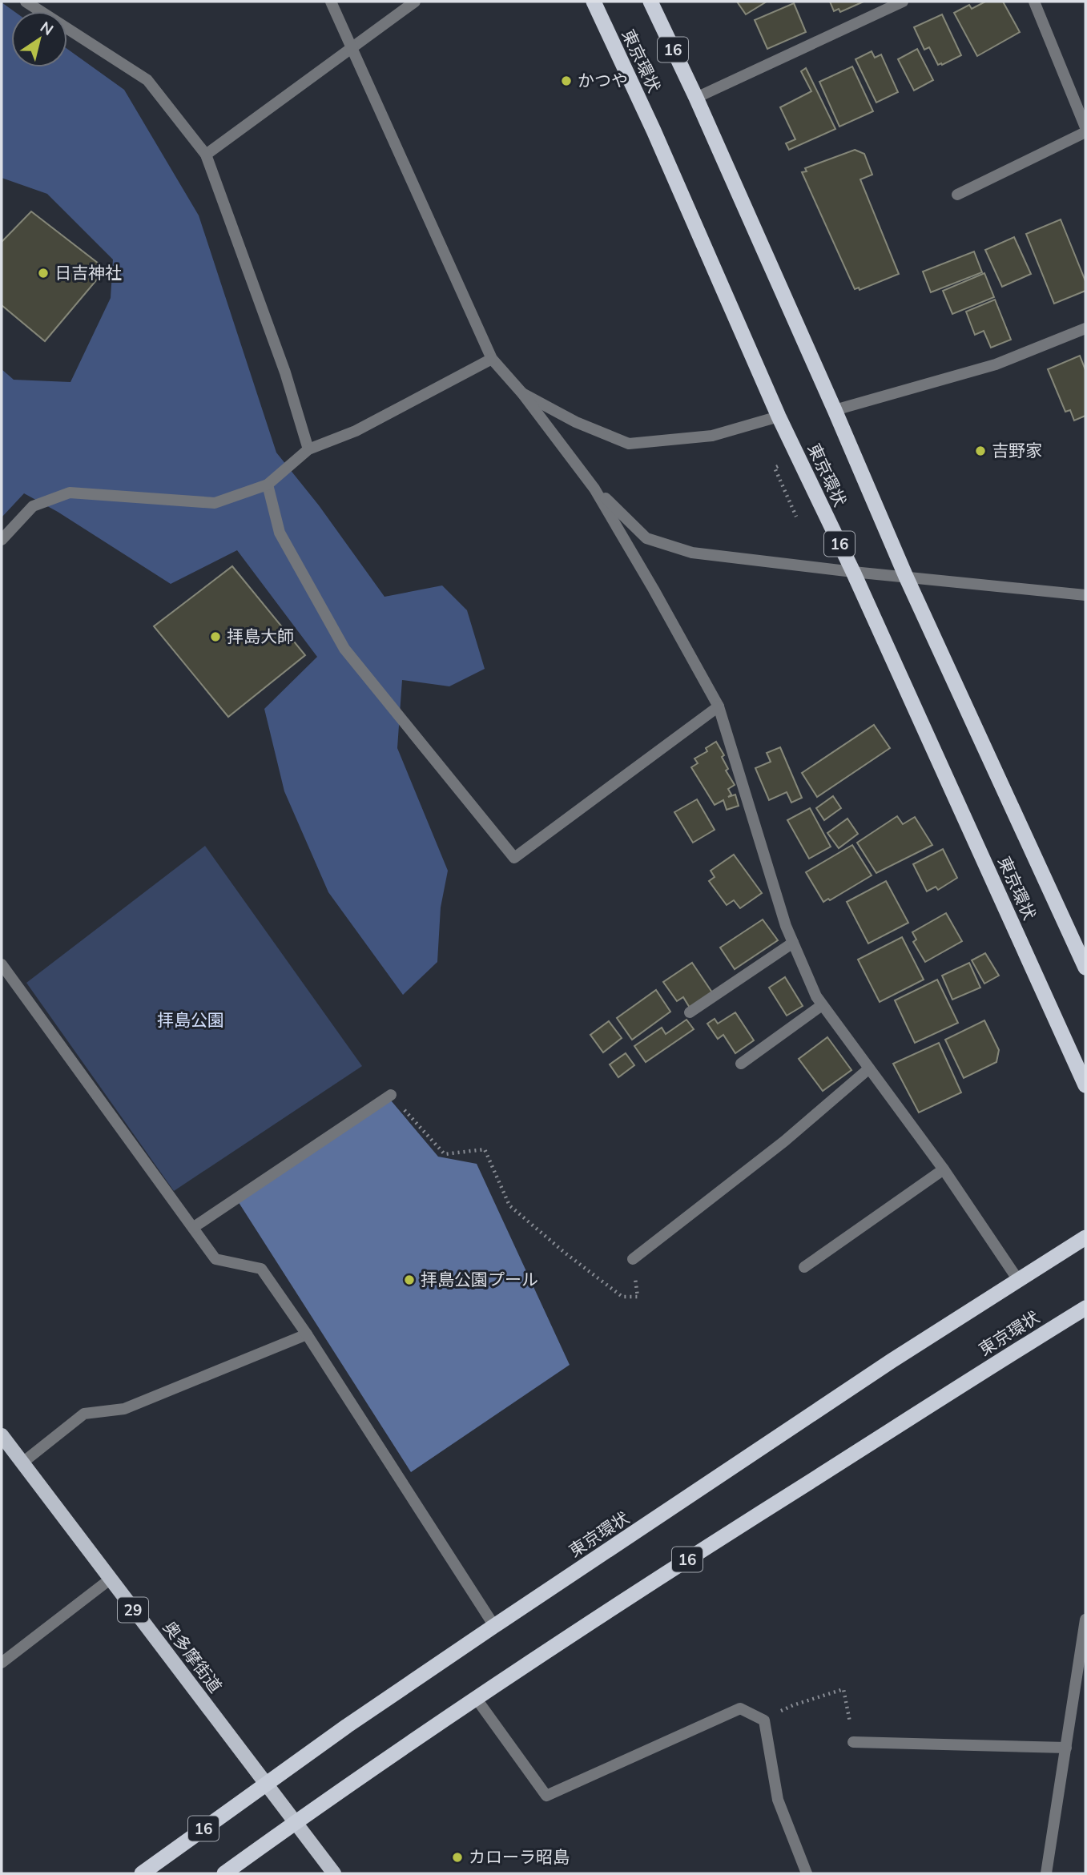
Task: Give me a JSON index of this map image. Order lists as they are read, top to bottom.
{
  "streets": {
    "highway": ["16", "東京環状"],
    "main road": ["29", "奥多摩街道"]
  },
  "crossings": [
    ["東京環状", "奥多摩街道"]
  ],
  "parks": ["拝島公園"],
  "places": [
    "かつや",
    "日吉神社",
    "吉野家",
    "拝島大師",
    "拝島公園プール",
    "カローラ昭島"
  ],
  "north": "top right"
}
